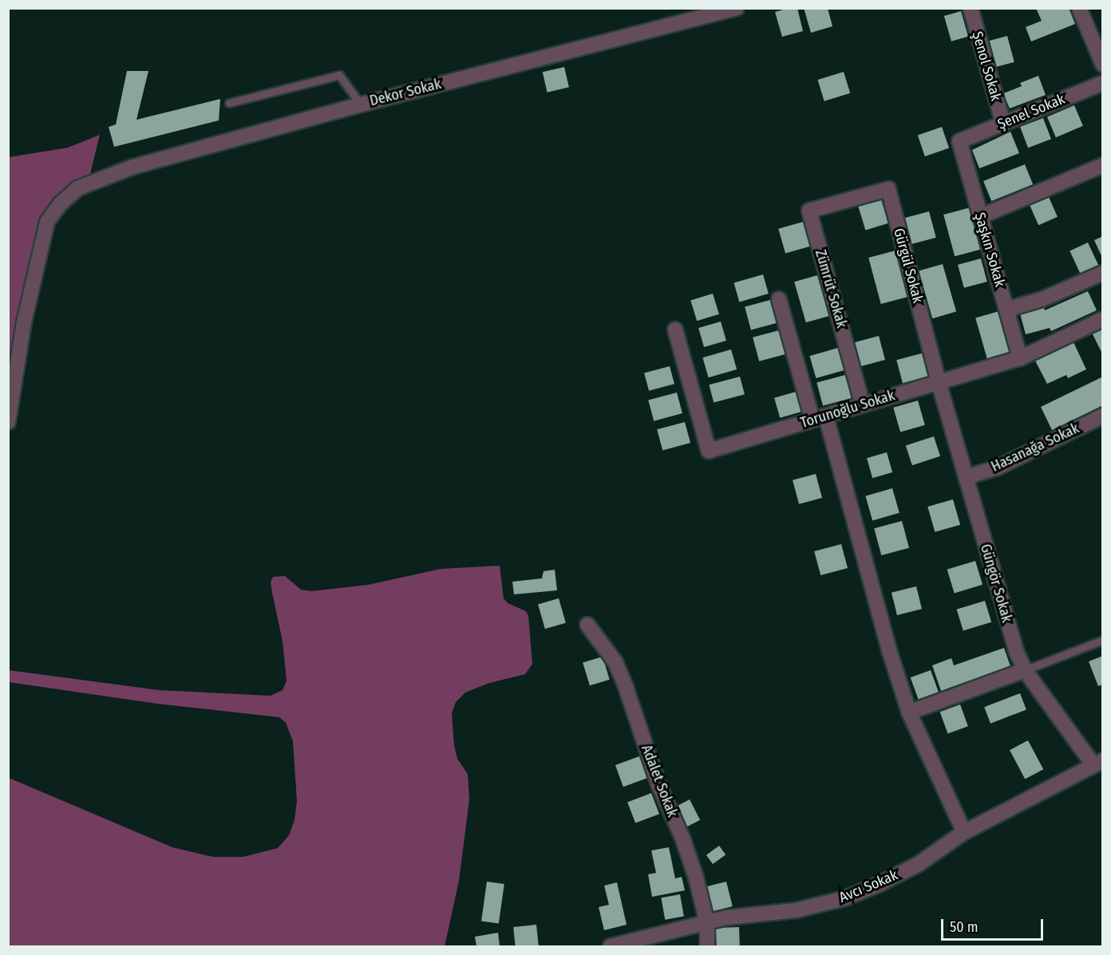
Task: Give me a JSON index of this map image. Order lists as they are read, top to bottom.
{
  "streets": {
    "street": [
      "Şenol Sokak",
      "Dekor Sokak",
      "Şenel Sokak",
      "Şaşkın Sokak",
      "Gürgül Sokak",
      "Zümrüt Sokak",
      "Torunoğlu Sokak",
      "Hasanağa Sokak",
      "Güngör Sokak",
      "Adalet Sokak",
      "Avcı Sokak"
    ]
  },
  "crossings": [
    ["Şenol Sokak", "Şenel Sokak"],
    ["Şenel Sokak", "Şaşkın Sokak"],
    ["Şaşkın Sokak", "Torunoğlu Sokak"],
    ["Gürgül Sokak", "Zümrüt Sokak"],
    ["Gürgül Sokak", "Torunoğlu Sokak"],
    ["Gürgül Sokak", "Güngör Sokak"],
    ["Zümrüt Sokak", "Torunoğlu Sokak"],
    ["Torunoğlu Sokak", "Güngör Sokak"],
    ["Hasanağa Sokak", "Güngör Sokak"],
    ["Güngör Sokak", "Avcı Sokak"],
    ["Adalet Sokak", "Avcı Sokak"]
  ],
  "scale_bar": "50 m"
}
